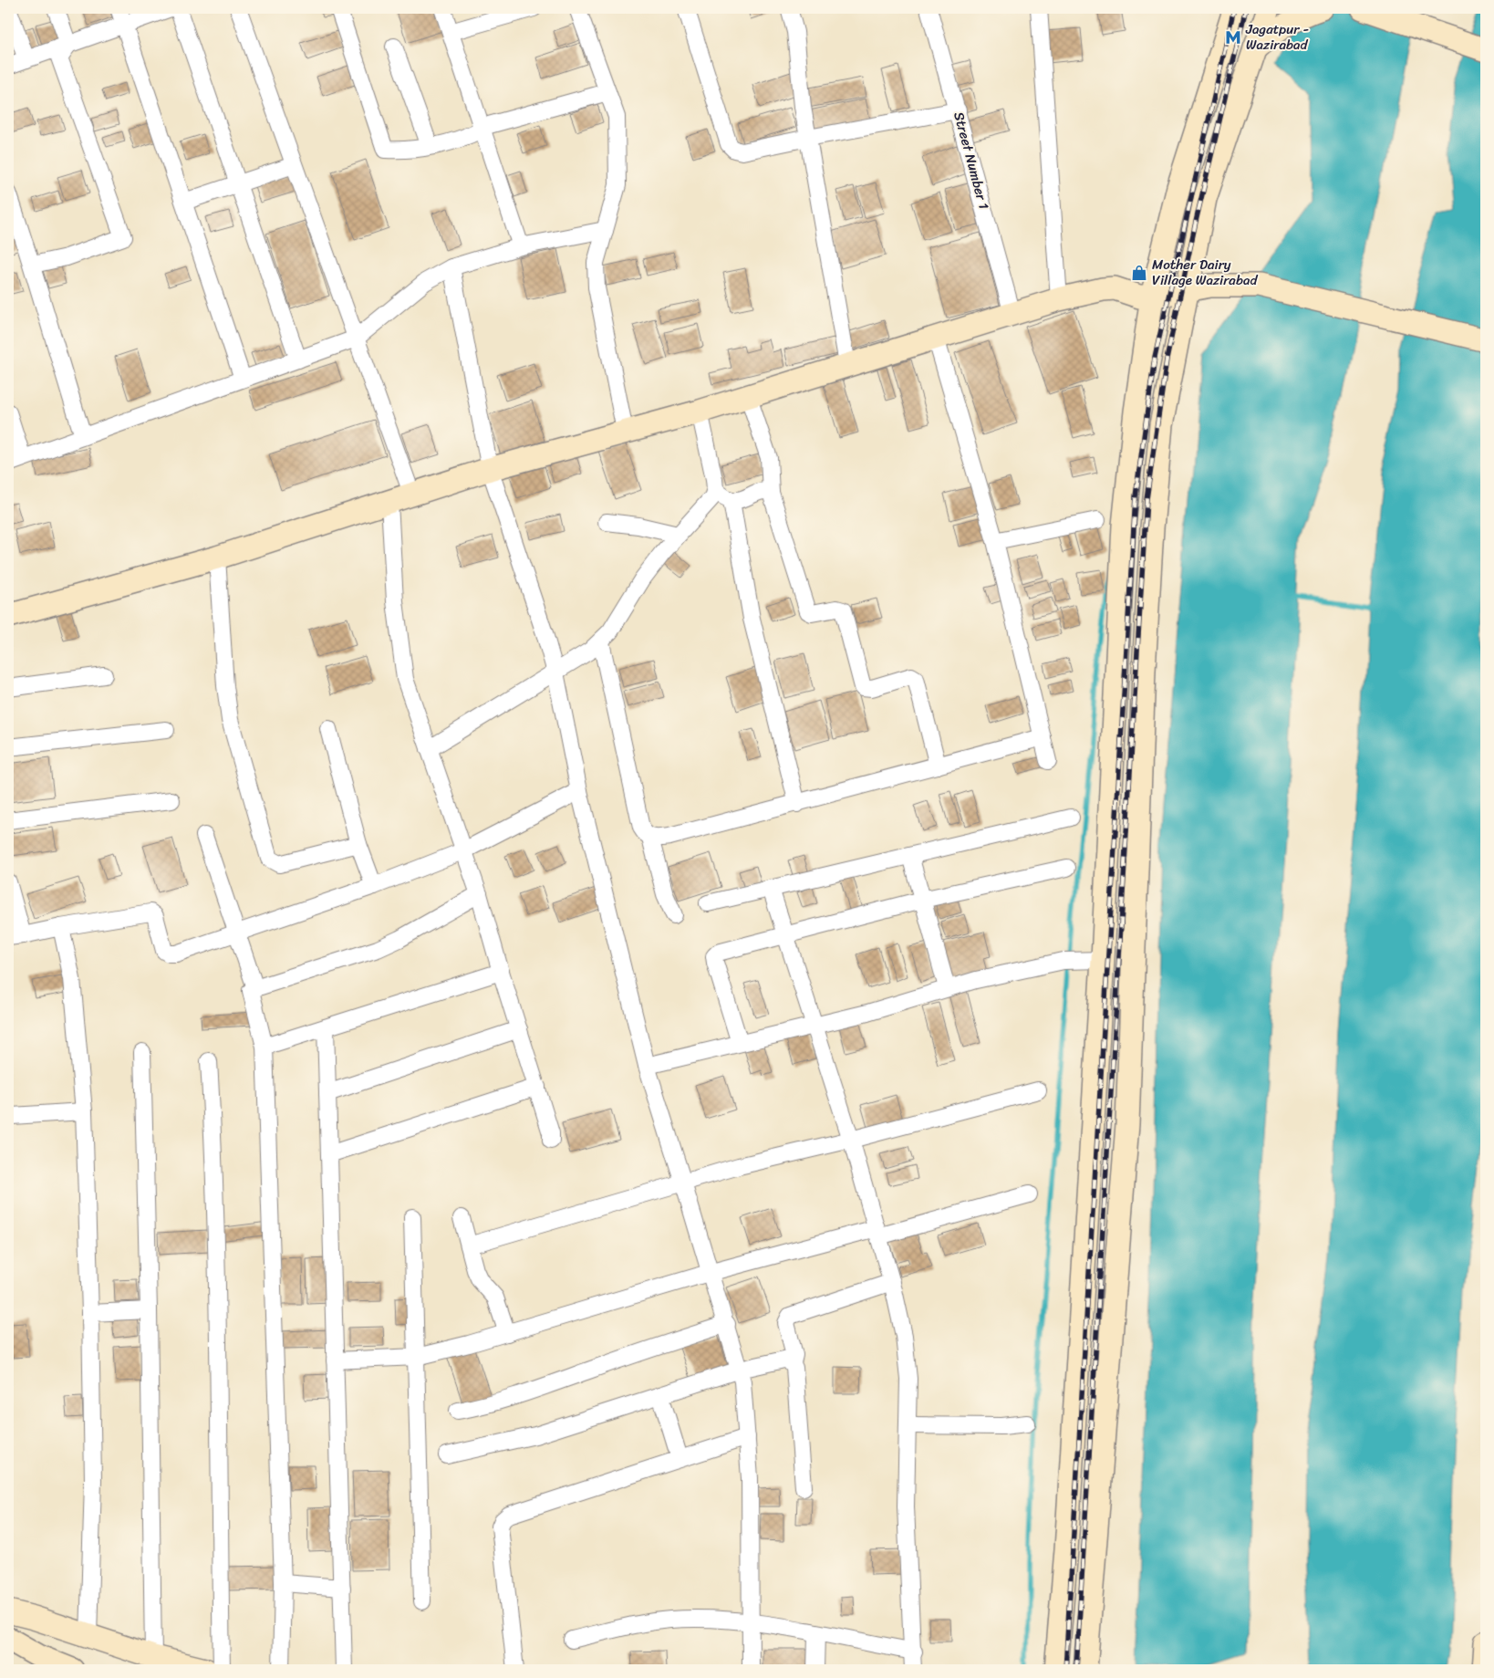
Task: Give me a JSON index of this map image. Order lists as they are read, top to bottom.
{
  "streets": {
    "street": ["Street Number 1"]
  },
  "places": {
    "metro station": ["Jagatpur - Wazirabad"],
    "shop": ["Mother Dairy Village Wazirabad"]
  }
}
